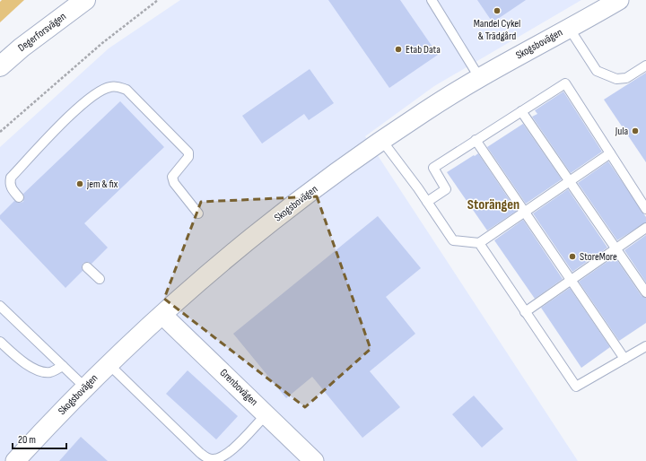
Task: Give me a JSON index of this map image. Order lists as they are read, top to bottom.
{
  "streets": {
    "main road": ["Degerforsvägen"],
    "street": ["Skogsbovägen", "Grenbovägen"]
  },
  "crossings": [
    ["Skogsbovägen", "Grenbovägen"]
  ],
  "districts": ["Storängen"],
  "places": [
    "Mandel Cykel & Trädgård",
    "Etab Data",
    "Jula",
    "jem & fix",
    "StoreMore"
  ],
  "scale_bar": "20 m"
}
